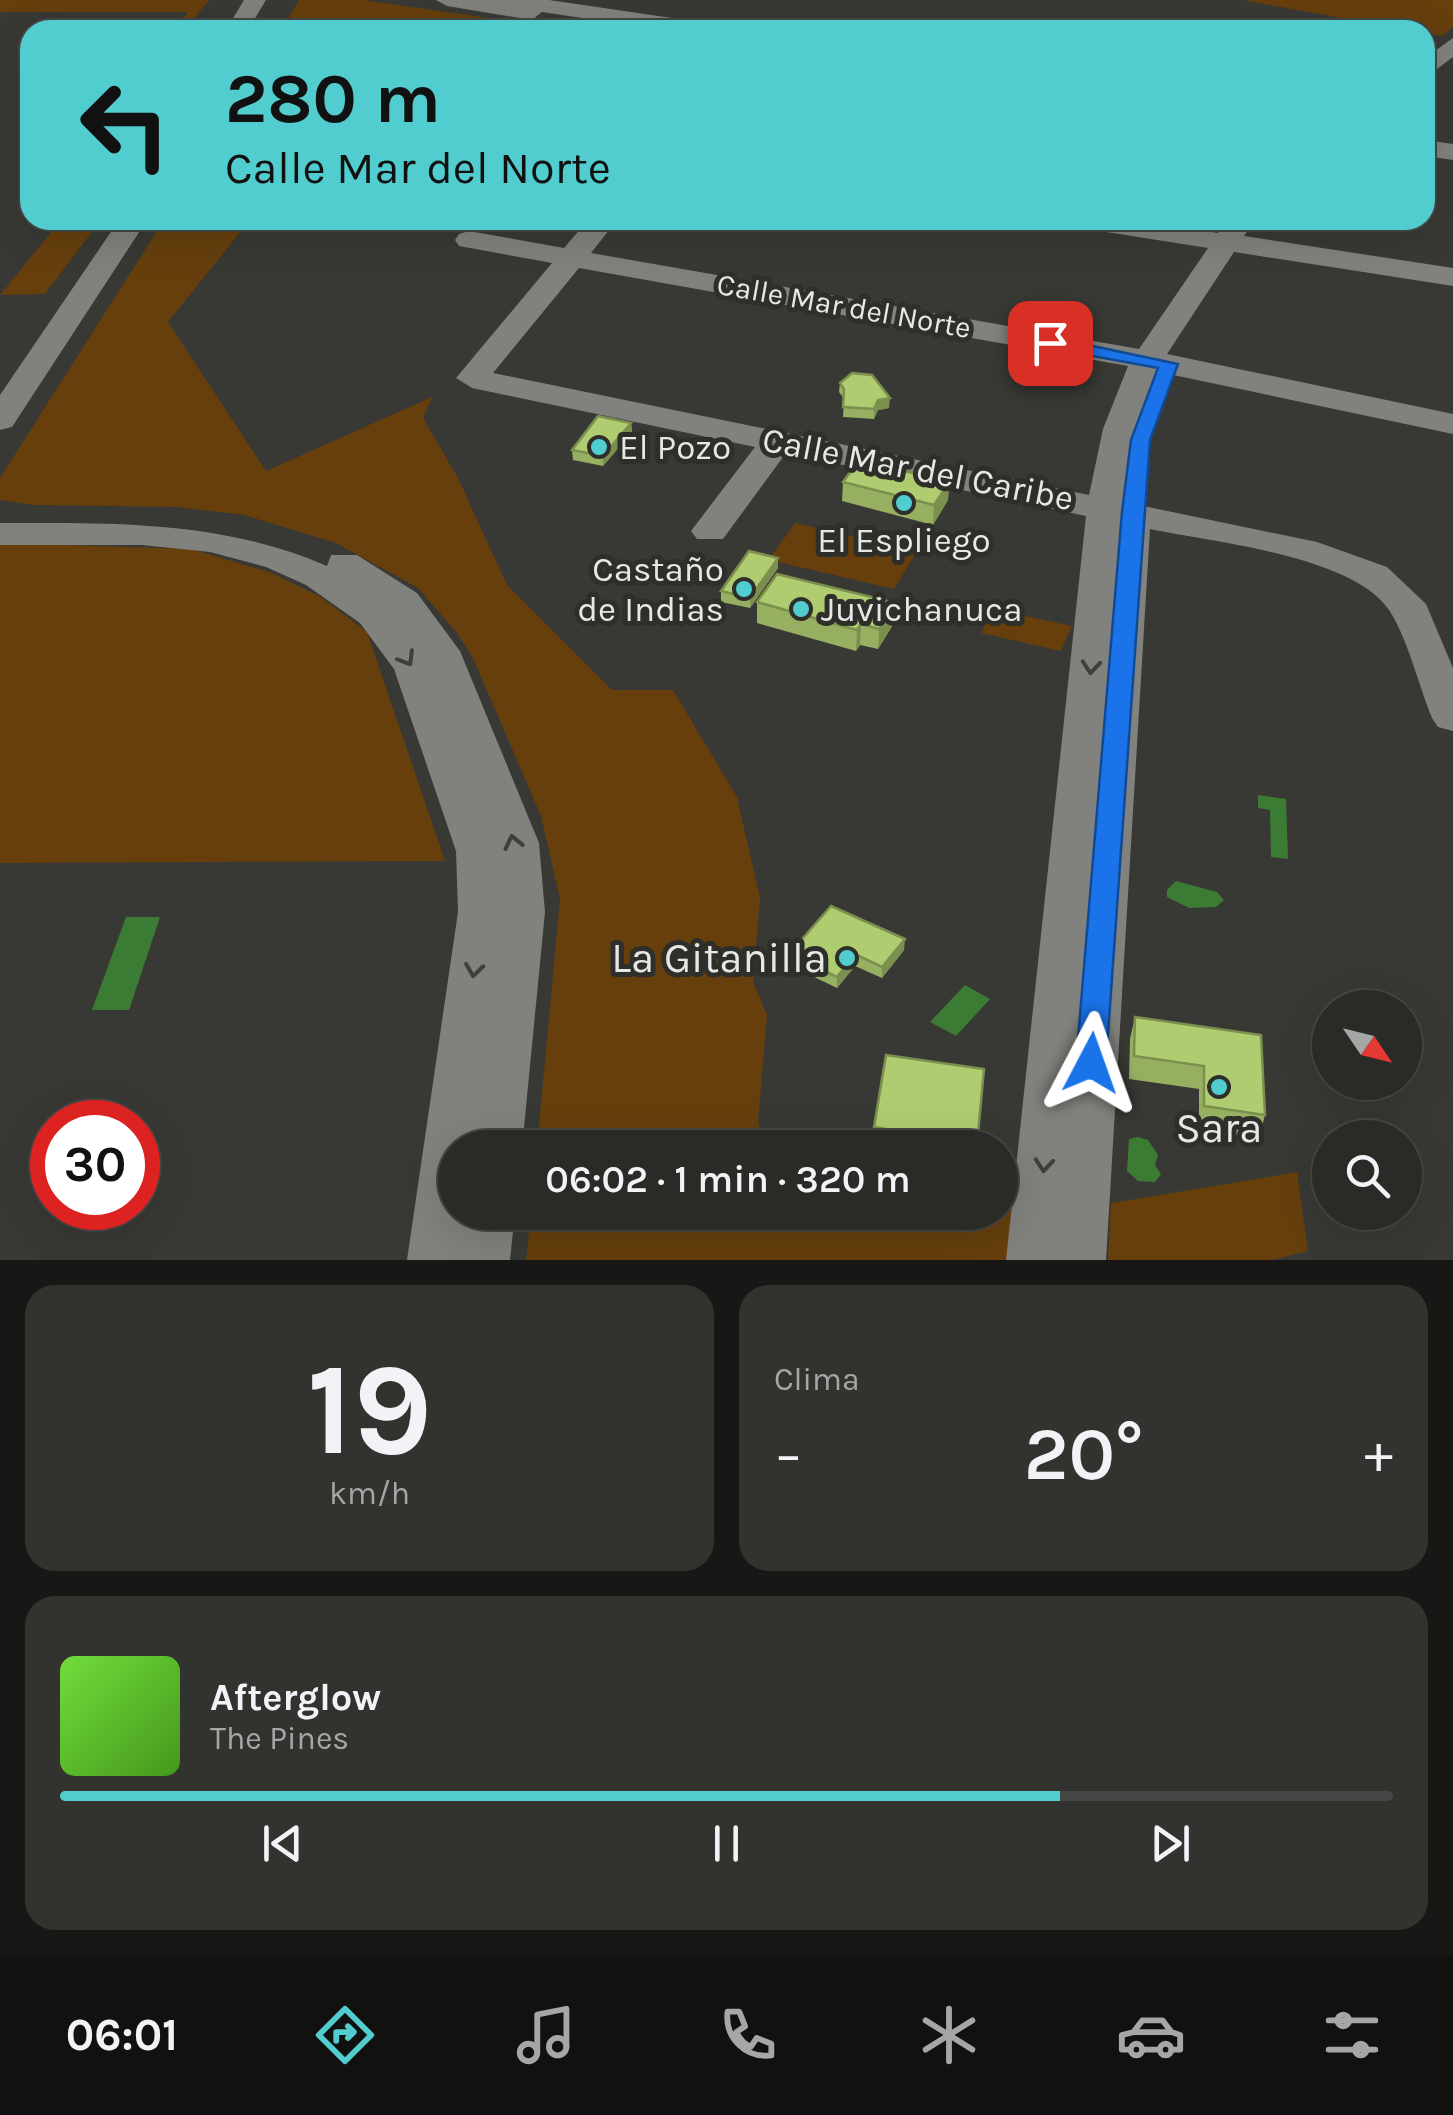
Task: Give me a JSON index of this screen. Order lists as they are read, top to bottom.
{
  "streets": {
    "street": ["Calle Mar del Norte", "Calle Mar del Caribe"]
  },
  "crossings": [
    ["Calle Mar del Norte", "Calle Mar del Caribe"]
  ],
  "places": [
    "El Pozo",
    "El Espliego",
    "Castaño de Indias",
    "Juvichanuca",
    "La Gitanilla",
    "Sara"
  ],
  "north": "bottom right",
  "page": {
    "turn": ["280 m", "Calle Mar del Norte"],
    "limit": "30",
    "trip": "06:02 · 1 min · 320 m",
    "tile": [
      ["19", "km/h"],
      "Clima"
    ],
    "heat": ["−", "20°", "+"],
    "song": ["Afterglow", "The Pines"],
    "tabs": "06:01"
  }
}
